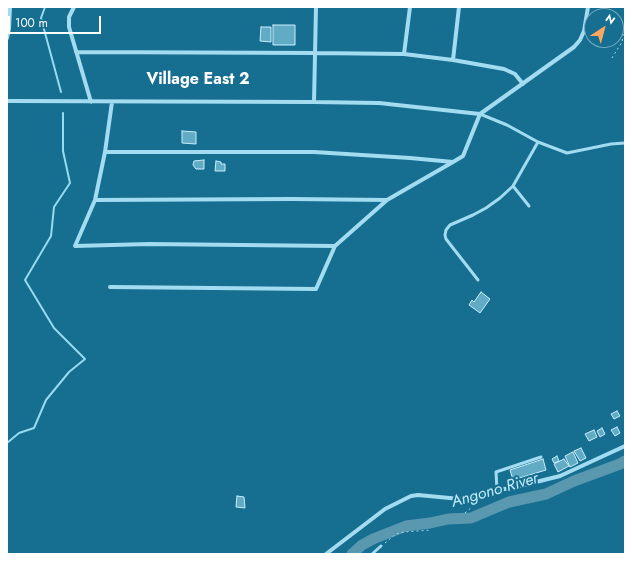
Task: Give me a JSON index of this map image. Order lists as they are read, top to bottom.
{
  "districts": ["Village East 2"],
  "water": ["Angono River"],
  "scale_bar": "100 m",
  "north": "top right"
}
